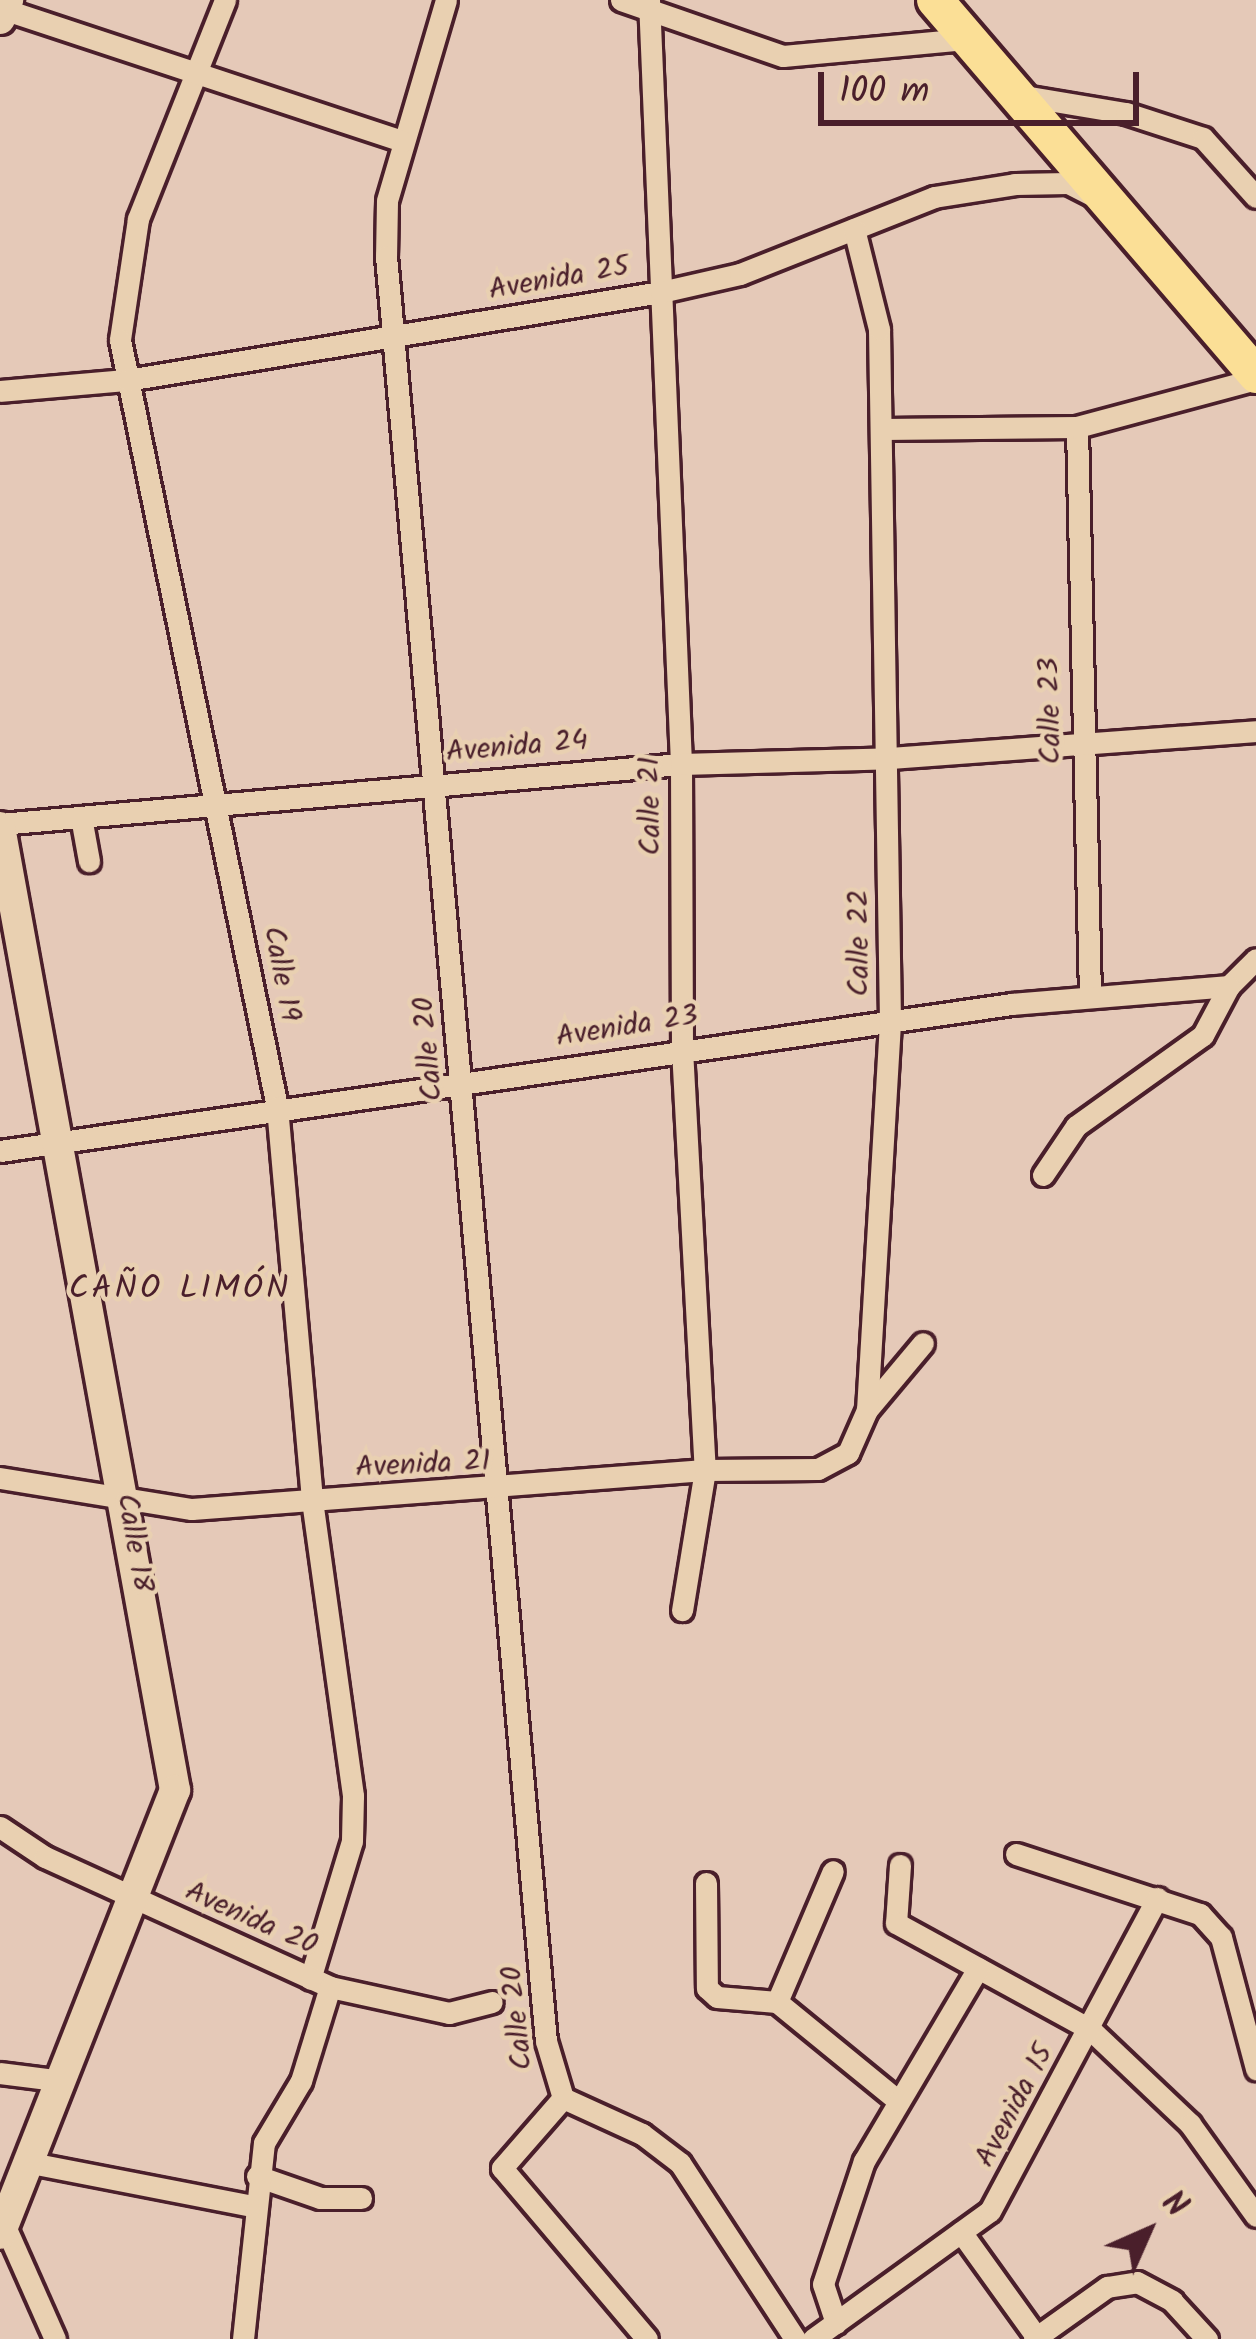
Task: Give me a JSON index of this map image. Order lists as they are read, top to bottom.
{
  "streets": {
    "street": [
      "Avenida 25",
      "Calle 23",
      "Avenida 24",
      "Calle 21",
      "Calle 22",
      "Calle 19",
      "Avenida 23",
      "Calle 20",
      "Avenida 21",
      "Calle 18",
      "Avenida 20",
      "Avenida 15"
    ]
  },
  "crossings": [
    ["Avenida 25", "Calle 21"],
    ["Avenida 25", "Calle 22"],
    ["Avenida 25", "Calle 19"],
    ["Avenida 25", "Calle 20"],
    ["Calle 23", "Avenida 24"],
    ["Calle 23", "Avenida 23"],
    ["Avenida 24", "Calle 21"],
    ["Avenida 24", "Calle 22"],
    ["Avenida 24", "Calle 19"],
    ["Avenida 24", "Calle 20"],
    ["Avenida 24", "Calle 18"],
    ["Calle 21", "Avenida 23"],
    ["Calle 21", "Avenida 21"],
    ["Calle 22", "Avenida 23"],
    ["Calle 22", "Avenida 21"],
    ["Calle 19", "Avenida 23"],
    ["Calle 19", "Avenida 21"],
    ["Calle 19", "Avenida 20"],
    ["Avenida 23", "Calle 20"],
    ["Avenida 23", "Calle 18"],
    ["Calle 20", "Avenida 21"],
    ["Avenida 21", "Calle 18"],
    ["Calle 18", "Avenida 20"]
  ],
  "districts": ["CAÑO LIMÓN"],
  "scale_bar": "100 m",
  "north": "top right"
}
